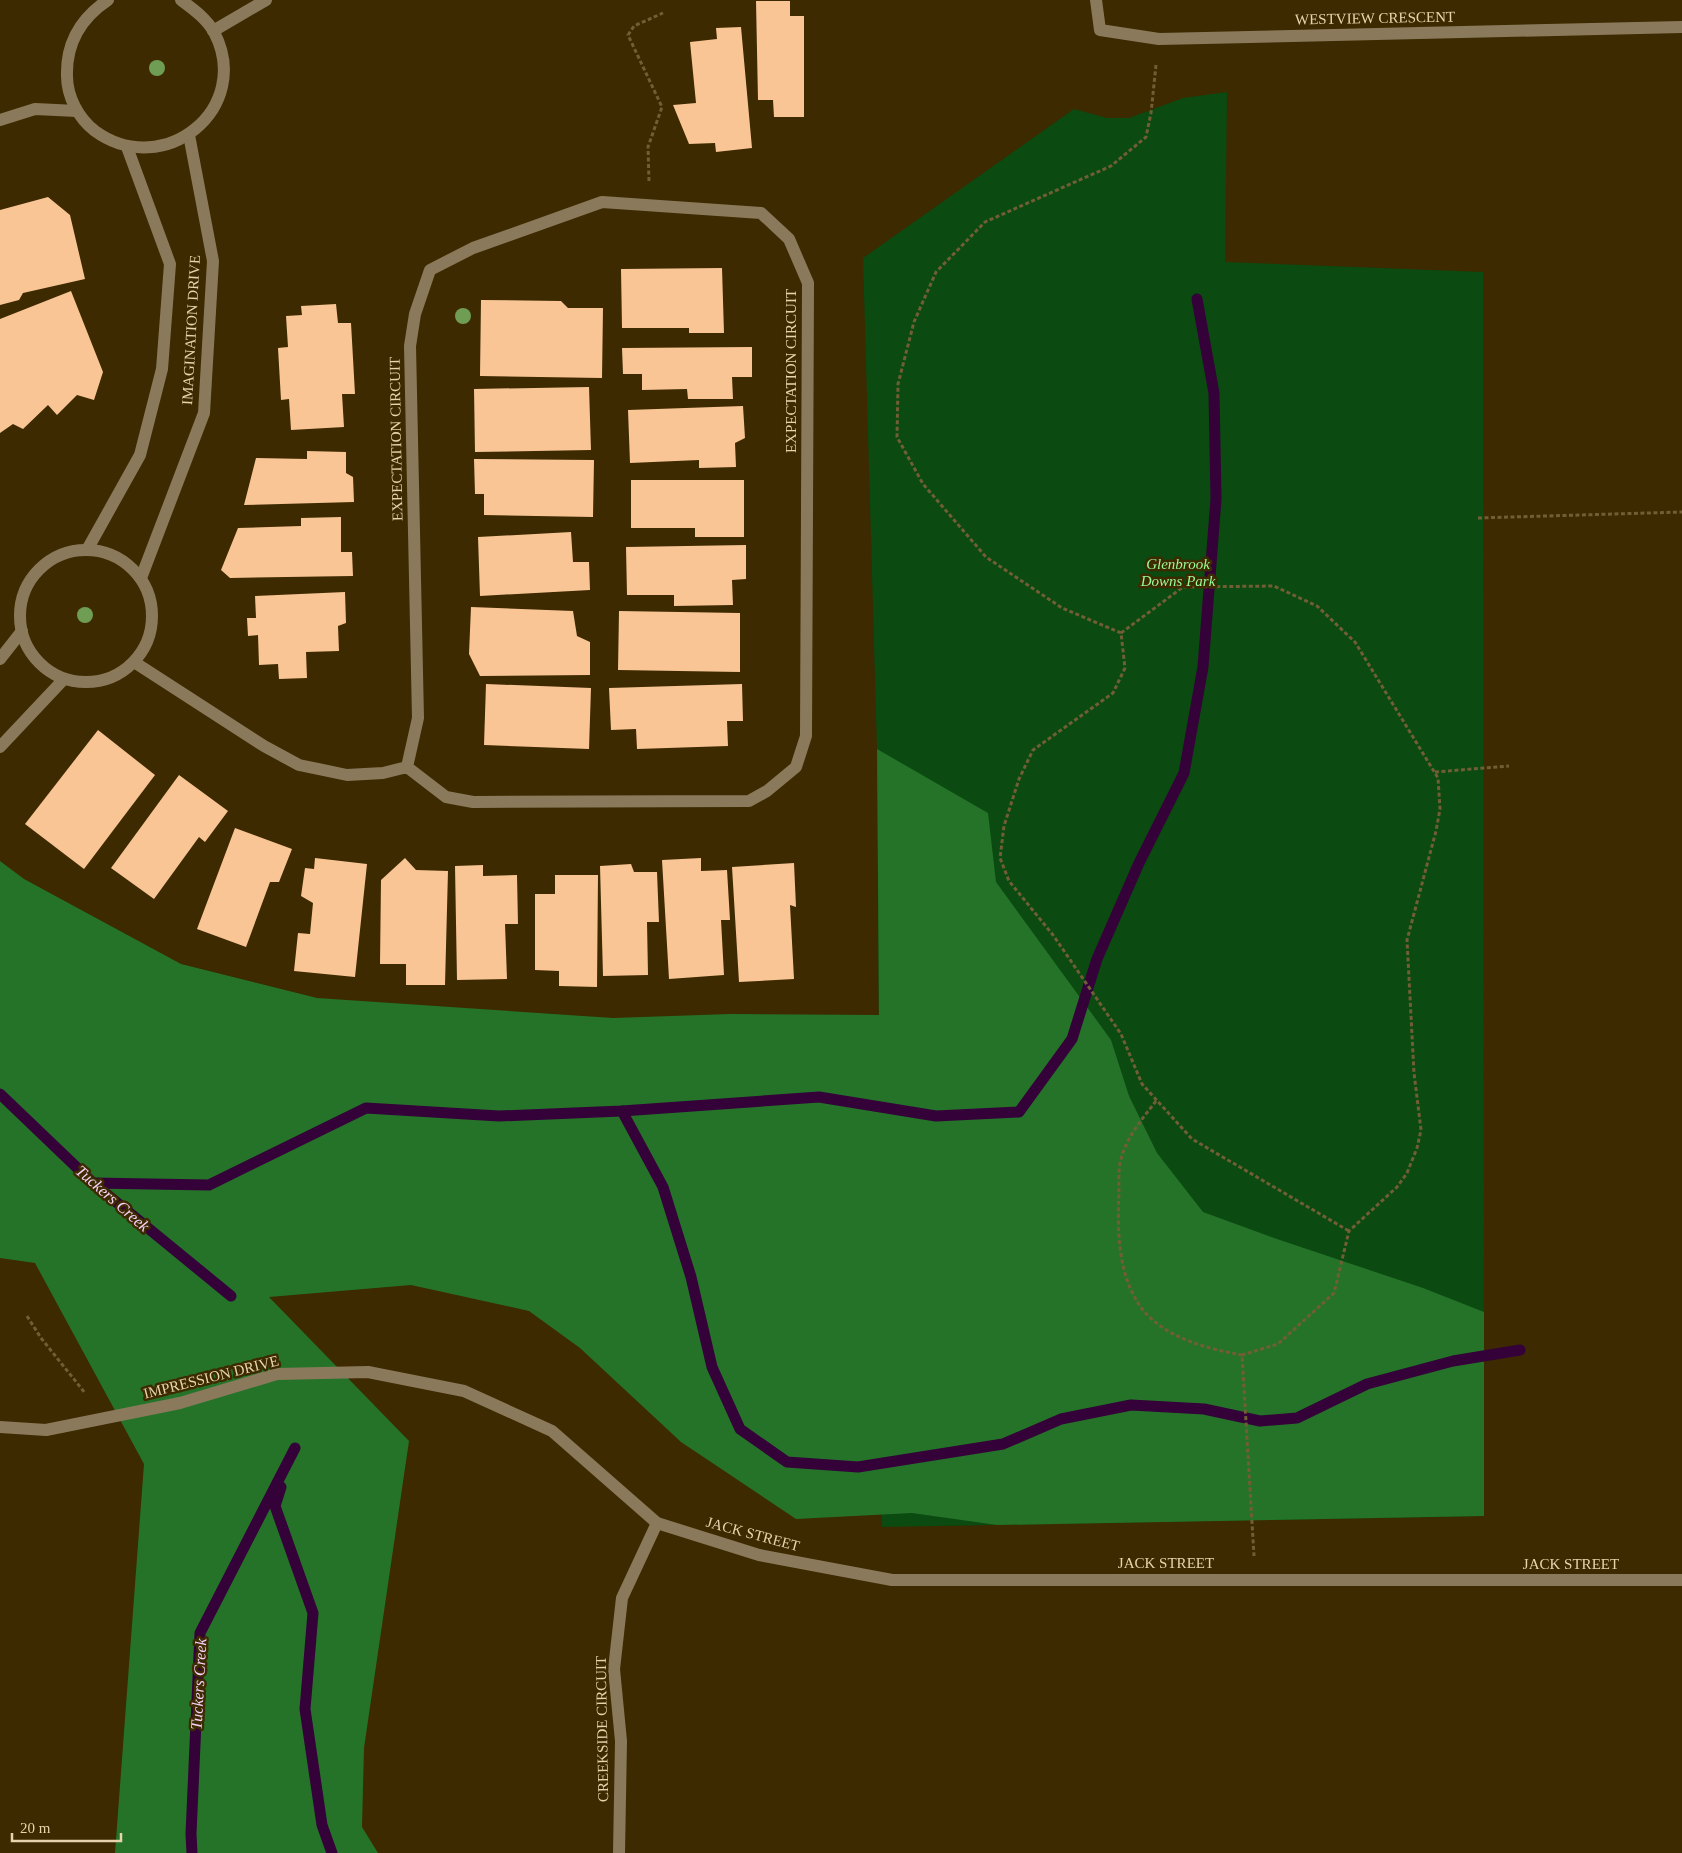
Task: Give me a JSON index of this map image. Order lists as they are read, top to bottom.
{
  "streets": {
    "street": [
      "WESTVIEW CRESCENT",
      "IMAGINATION DRIVE",
      "EXPECTATION CIRCUIT",
      "IMPRESSION DRIVE",
      "JACK STREET",
      "CREEKSIDE CIRCUIT"
    ]
  },
  "crossings": [
    ["IMPRESSION DRIVE", "JACK STREET"],
    ["IMPRESSION DRIVE", "CREEKSIDE CIRCUIT"],
    ["JACK STREET", "CREEKSIDE CIRCUIT"]
  ],
  "water": ["Tuckers Creek"],
  "parks": ["Glenbrook Downs Park"],
  "scale_bar": "20 m"
}
